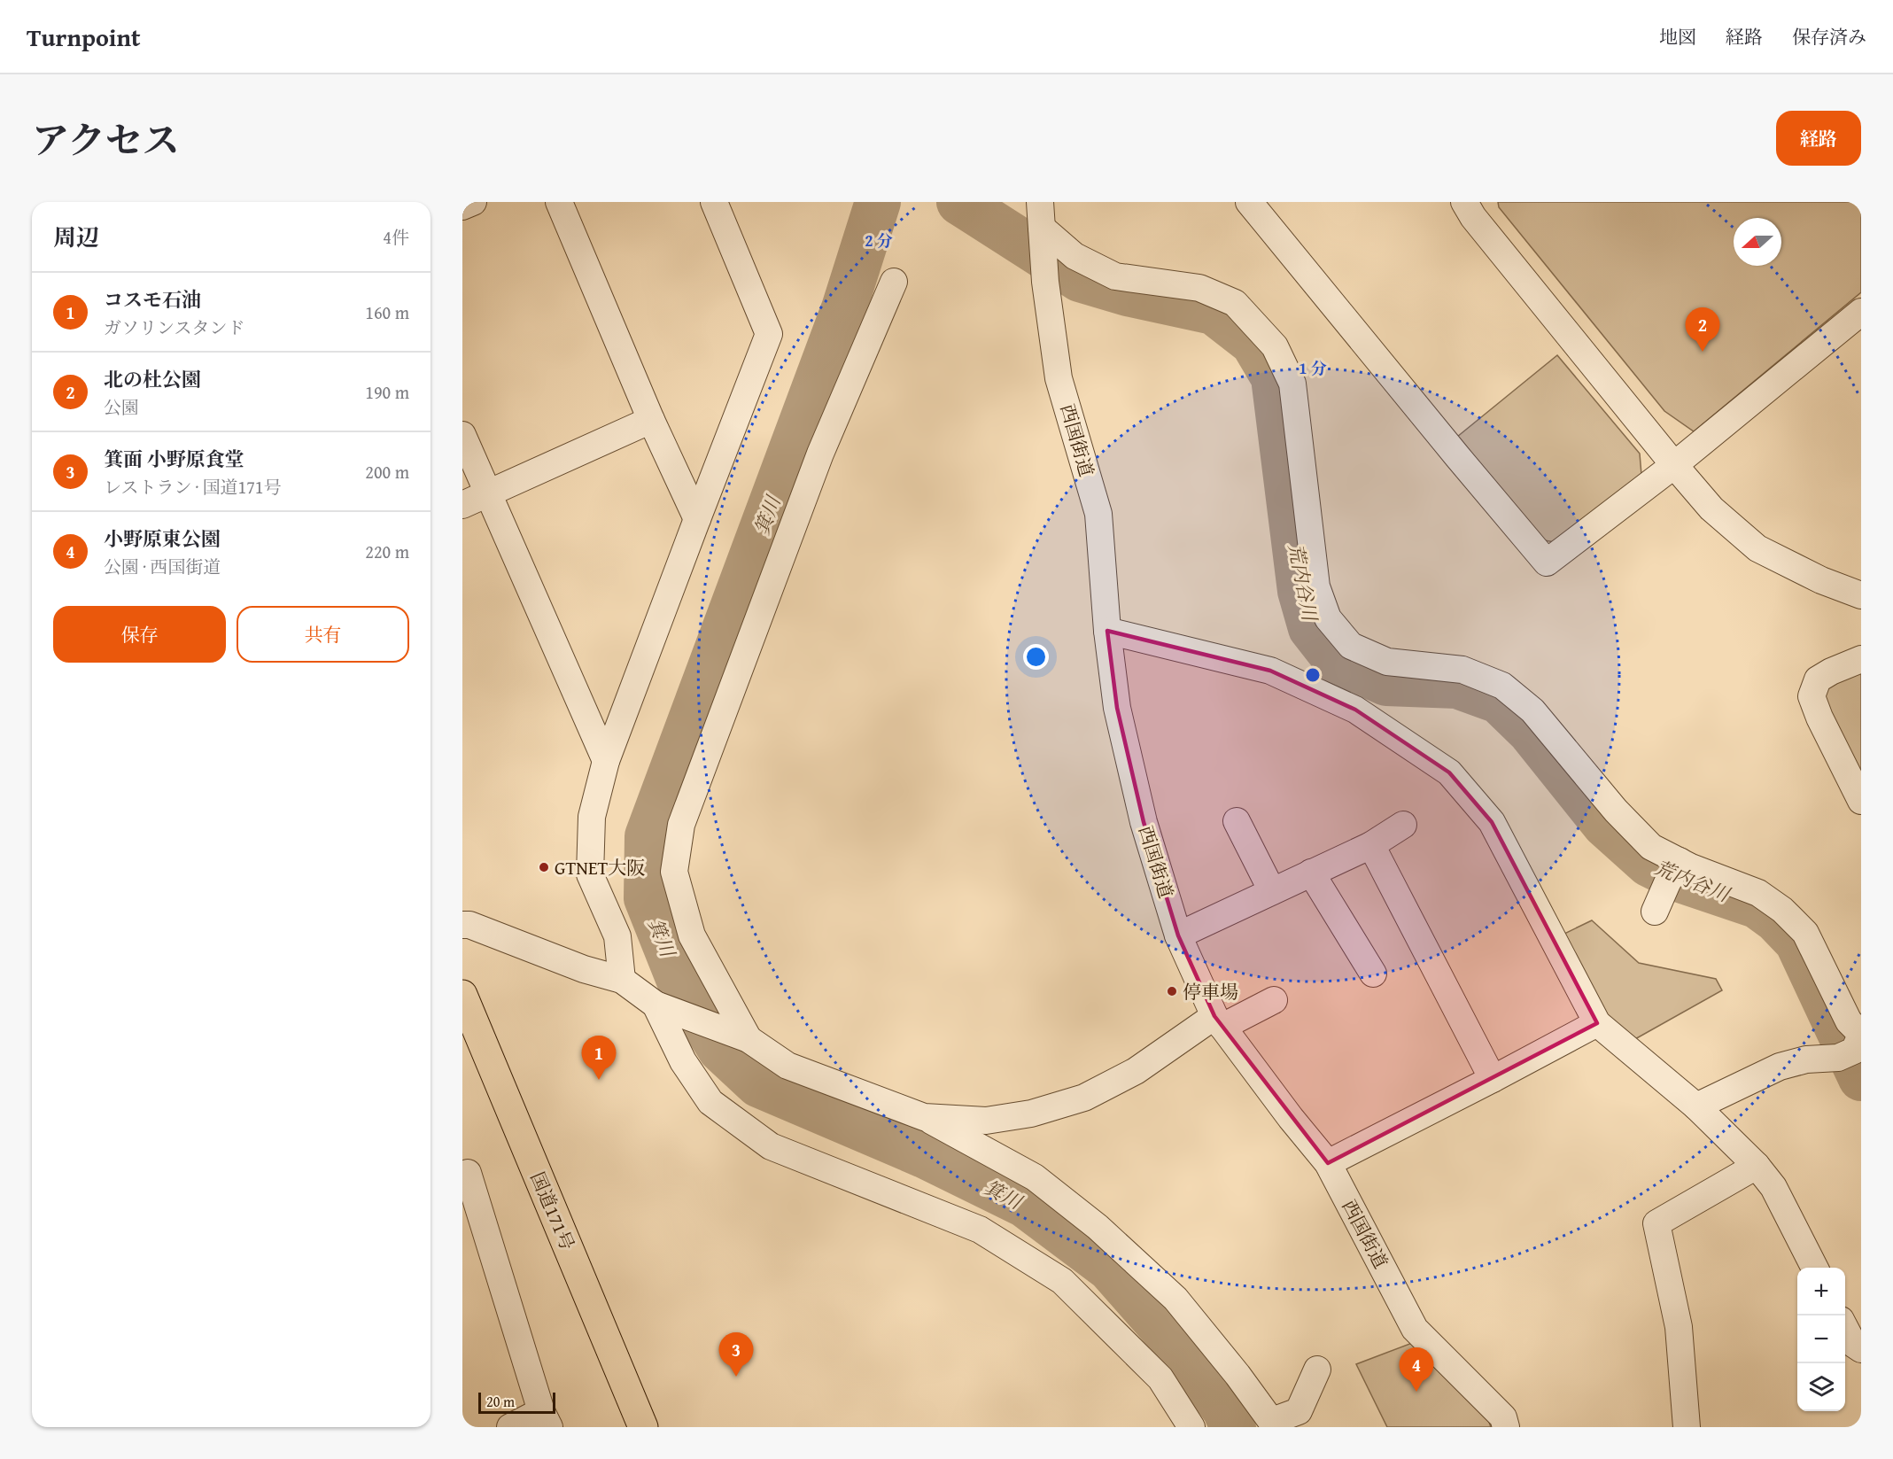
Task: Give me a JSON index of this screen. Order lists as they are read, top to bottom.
{
  "streets": {
    "highway": ["国道171号"],
    "street": ["西国街道"]
  },
  "water": ["箕川", "荒内谷川"],
  "places": ["GTNET大阪", "停車場"],
  "scale_bar": "20 m",
  "north": "left",
  "page": {
    "header": "Turnpoint",
    "nav": ["地図", "経路", "保存済み"],
    "title": "アクセス",
    "buttons": [
      "経路",
      ["保存", "共有"]
    ],
    "heading": ["周辺", "4件"],
    "list": [
      {
        "mark": "1",
        "name": "コスモ石油",
        "note": "ガソリンスタンド",
        "value": "160 m"
      },
      {
        "mark": "2",
        "name": "北の杜公園",
        "note": "公園",
        "value": "190 m"
      },
      {
        "mark": "3",
        "name": "箕面 小野原食堂",
        "note": "レストラン · 国道171号",
        "value": "200 m"
      },
      {
        "mark": "4",
        "name": "小野原東公園",
        "note": "公園 · 西国街道",
        "value": "220 m"
      }
    ],
    "pins": [
      "2",
      "1",
      "3",
      "4"
    ],
    "map_buttons": ["+", "−"],
    "scale": "20 m"
  },
  "rings": ["2 分", "1 分"]
}
